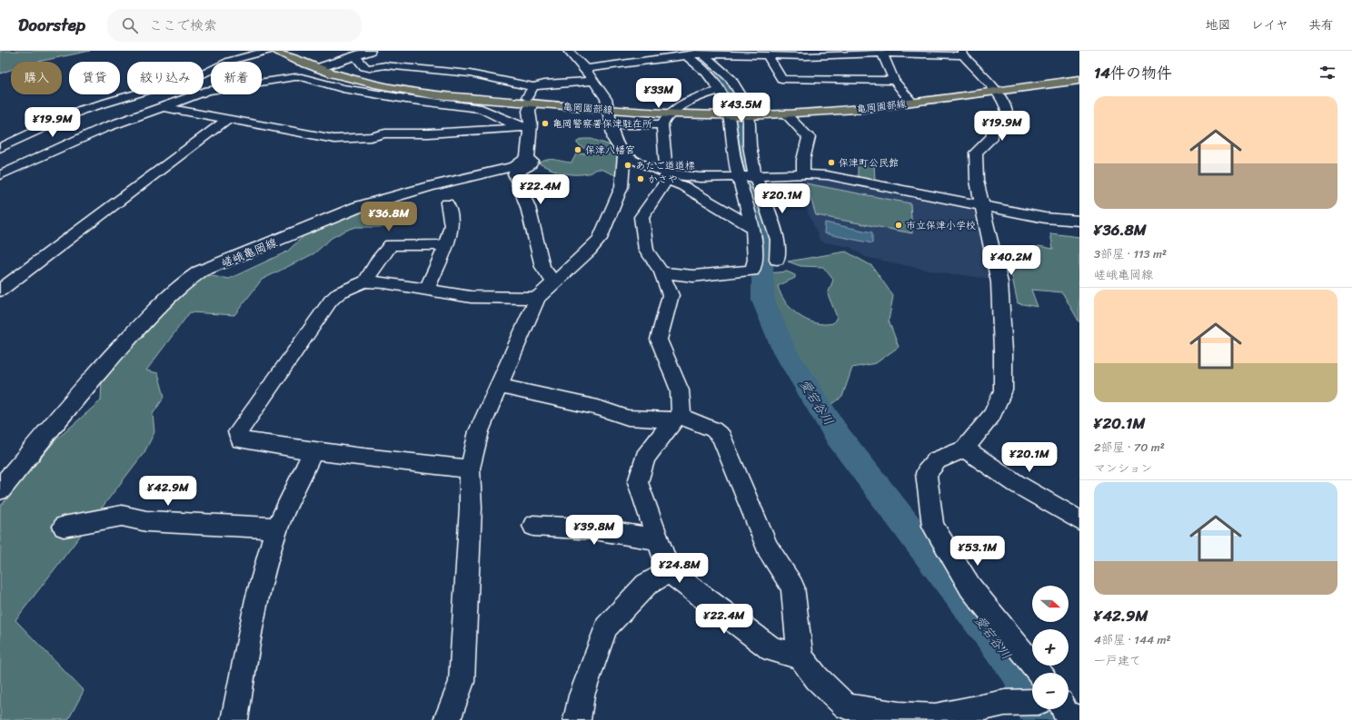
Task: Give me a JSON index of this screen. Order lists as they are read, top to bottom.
{
  "streets": {
    "main road": ["亀岡園部線", "嵯峨亀岡線"]
  },
  "water": ["愛宕谷川"],
  "places": [
    "亀岡警察署保津駐在所",
    "保津八幡宮",
    "保津町公民館",
    "あたご道道標",
    "かさや",
    "市立保津小学校"
  ],
  "north": "right",
  "page": {
    "header": "Doorstep",
    "search": "ここで検索",
    "nav": ["地図", "レイヤ", "共有"],
    "heading": "14件の物件",
    "chip": [
      "購入",
      "賃貸",
      "絞り込み",
      "新着"
    ],
    "price": [
      "¥33M",
      "¥43.5M",
      "¥19.9M",
      "¥19.9M",
      "¥22.4M",
      "¥20.1M",
      "¥36.8M",
      "¥40.2M",
      "¥20.1M",
      "¥42.9M",
      "¥39.8M",
      "¥53.1M",
      "¥24.8M",
      "¥22.4M"
    ],
    "list": [
      {
        "name": "¥36.8M",
        "note": "3部屋 · 113 m² · 嵯峨亀岡線"
      },
      {
        "name": "¥20.1M",
        "note": "2部屋 · 70 m² · マンション"
      },
      {
        "name": "¥42.9M",
        "note": "4部屋 · 144 m² · 一戸建て"
      }
    ],
    "map_buttons": ["+", "−"]
  }
}
